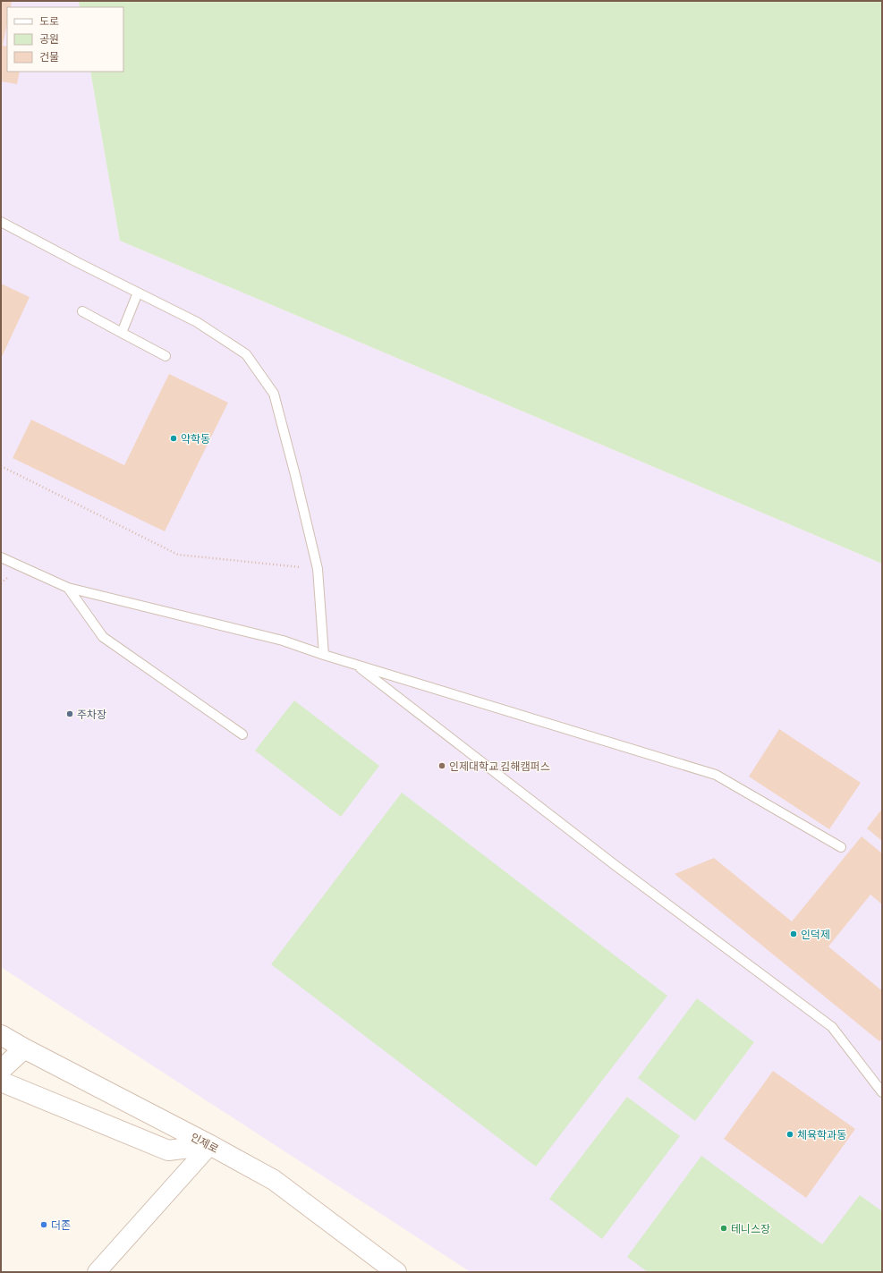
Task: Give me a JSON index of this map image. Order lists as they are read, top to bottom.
{
  "streets": {
    "main road": ["인제로"]
  },
  "places": [
    "약학동",
    "주차장",
    "인제대학교 김해캠퍼스",
    "인덕제",
    "체육학과동",
    "더존",
    "테니스장"
  ],
  "legend": ["도로", "공원", "건물"]
}
